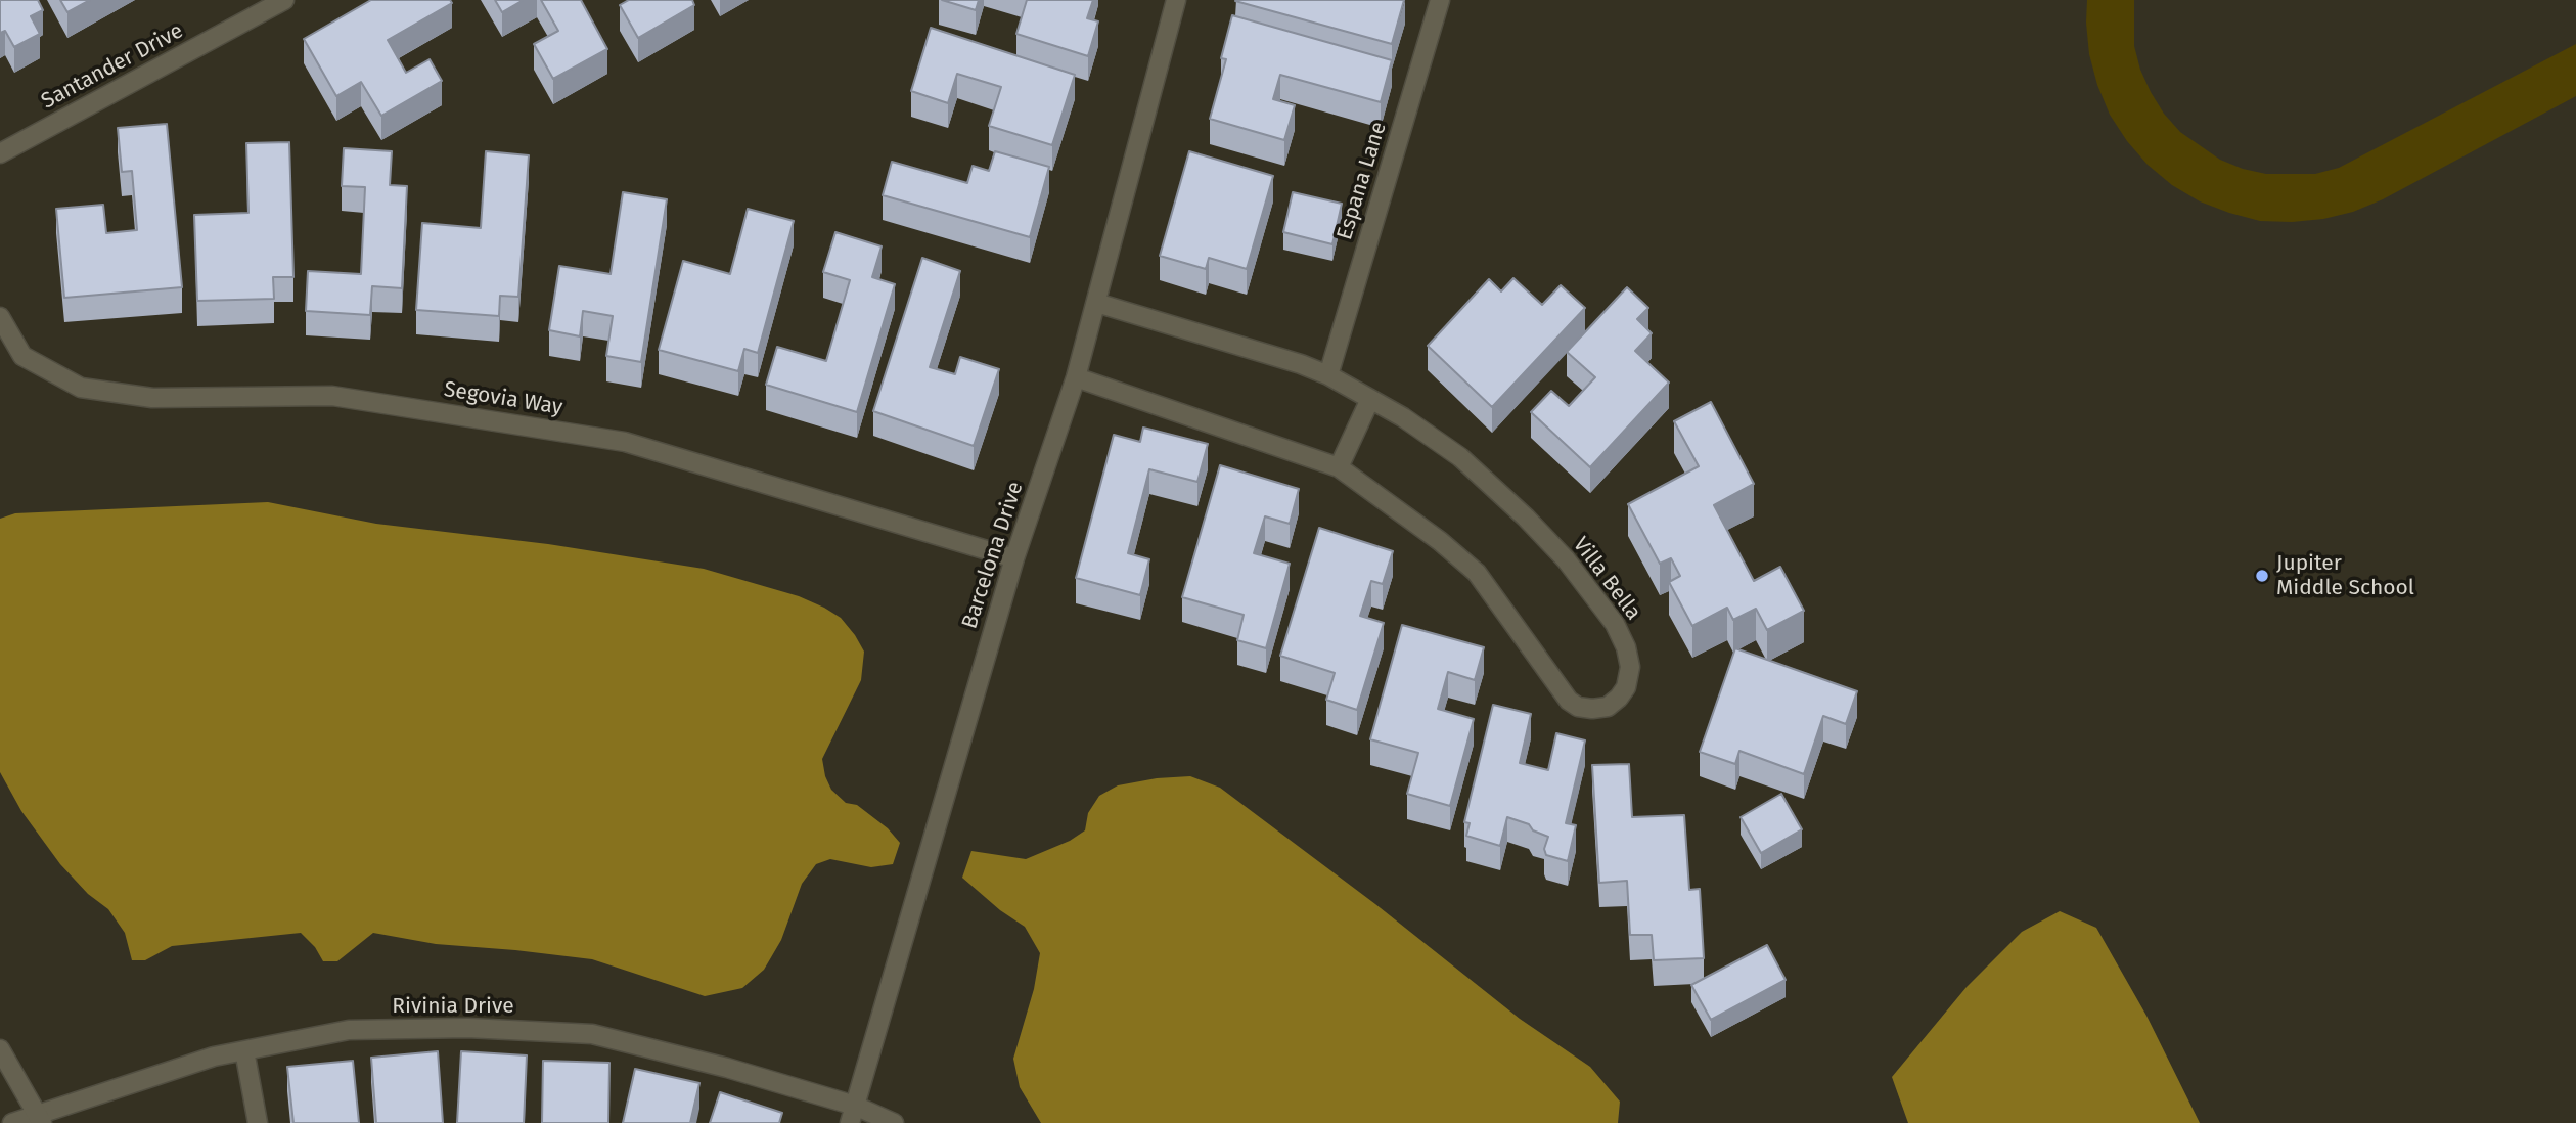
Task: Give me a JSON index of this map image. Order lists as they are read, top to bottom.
{
  "streets": {
    "street": [
      "Santander Drive",
      "Espana Lane",
      "Segovia Way",
      "Barcelona Drive",
      "Villa Bella",
      "Rivinia Drive"
    ]
  },
  "crossings": [
    ["Espana Lane", "Villa Bella"],
    ["Segovia Way", "Barcelona Drive"],
    ["Barcelona Drive", "Villa Bella"],
    ["Barcelona Drive", "Rivinia Drive"]
  ],
  "places": ["Jupiter Middle School"]
}
